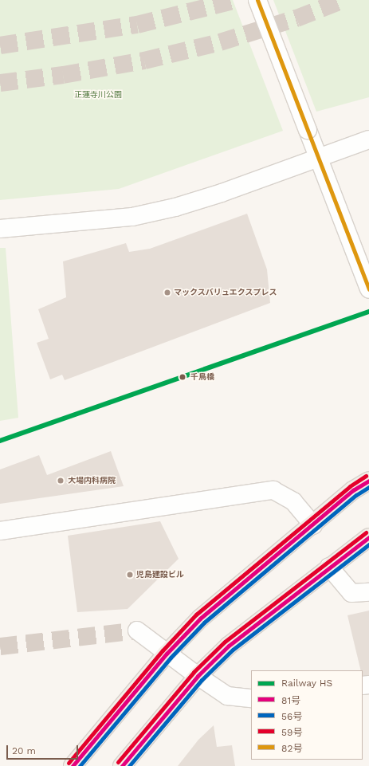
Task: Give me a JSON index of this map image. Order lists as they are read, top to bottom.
{
  "parks": ["正蓮寺川公園"],
  "places": [
    "マックスバリュエクスプレス",
    "千鳥橋",
    "大場内科病院",
    "児島建設ビル"
  ],
  "lines": [
    "transit line 82号",
    "rail line HS",
    "transit line 59号",
    "transit line 81号",
    "transit line 56号"
  ],
  "legend": [
    "Railway HS",
    "81号",
    "56号",
    "59号",
    "82号"
  ],
  "scale_bar": "20 m"
}
